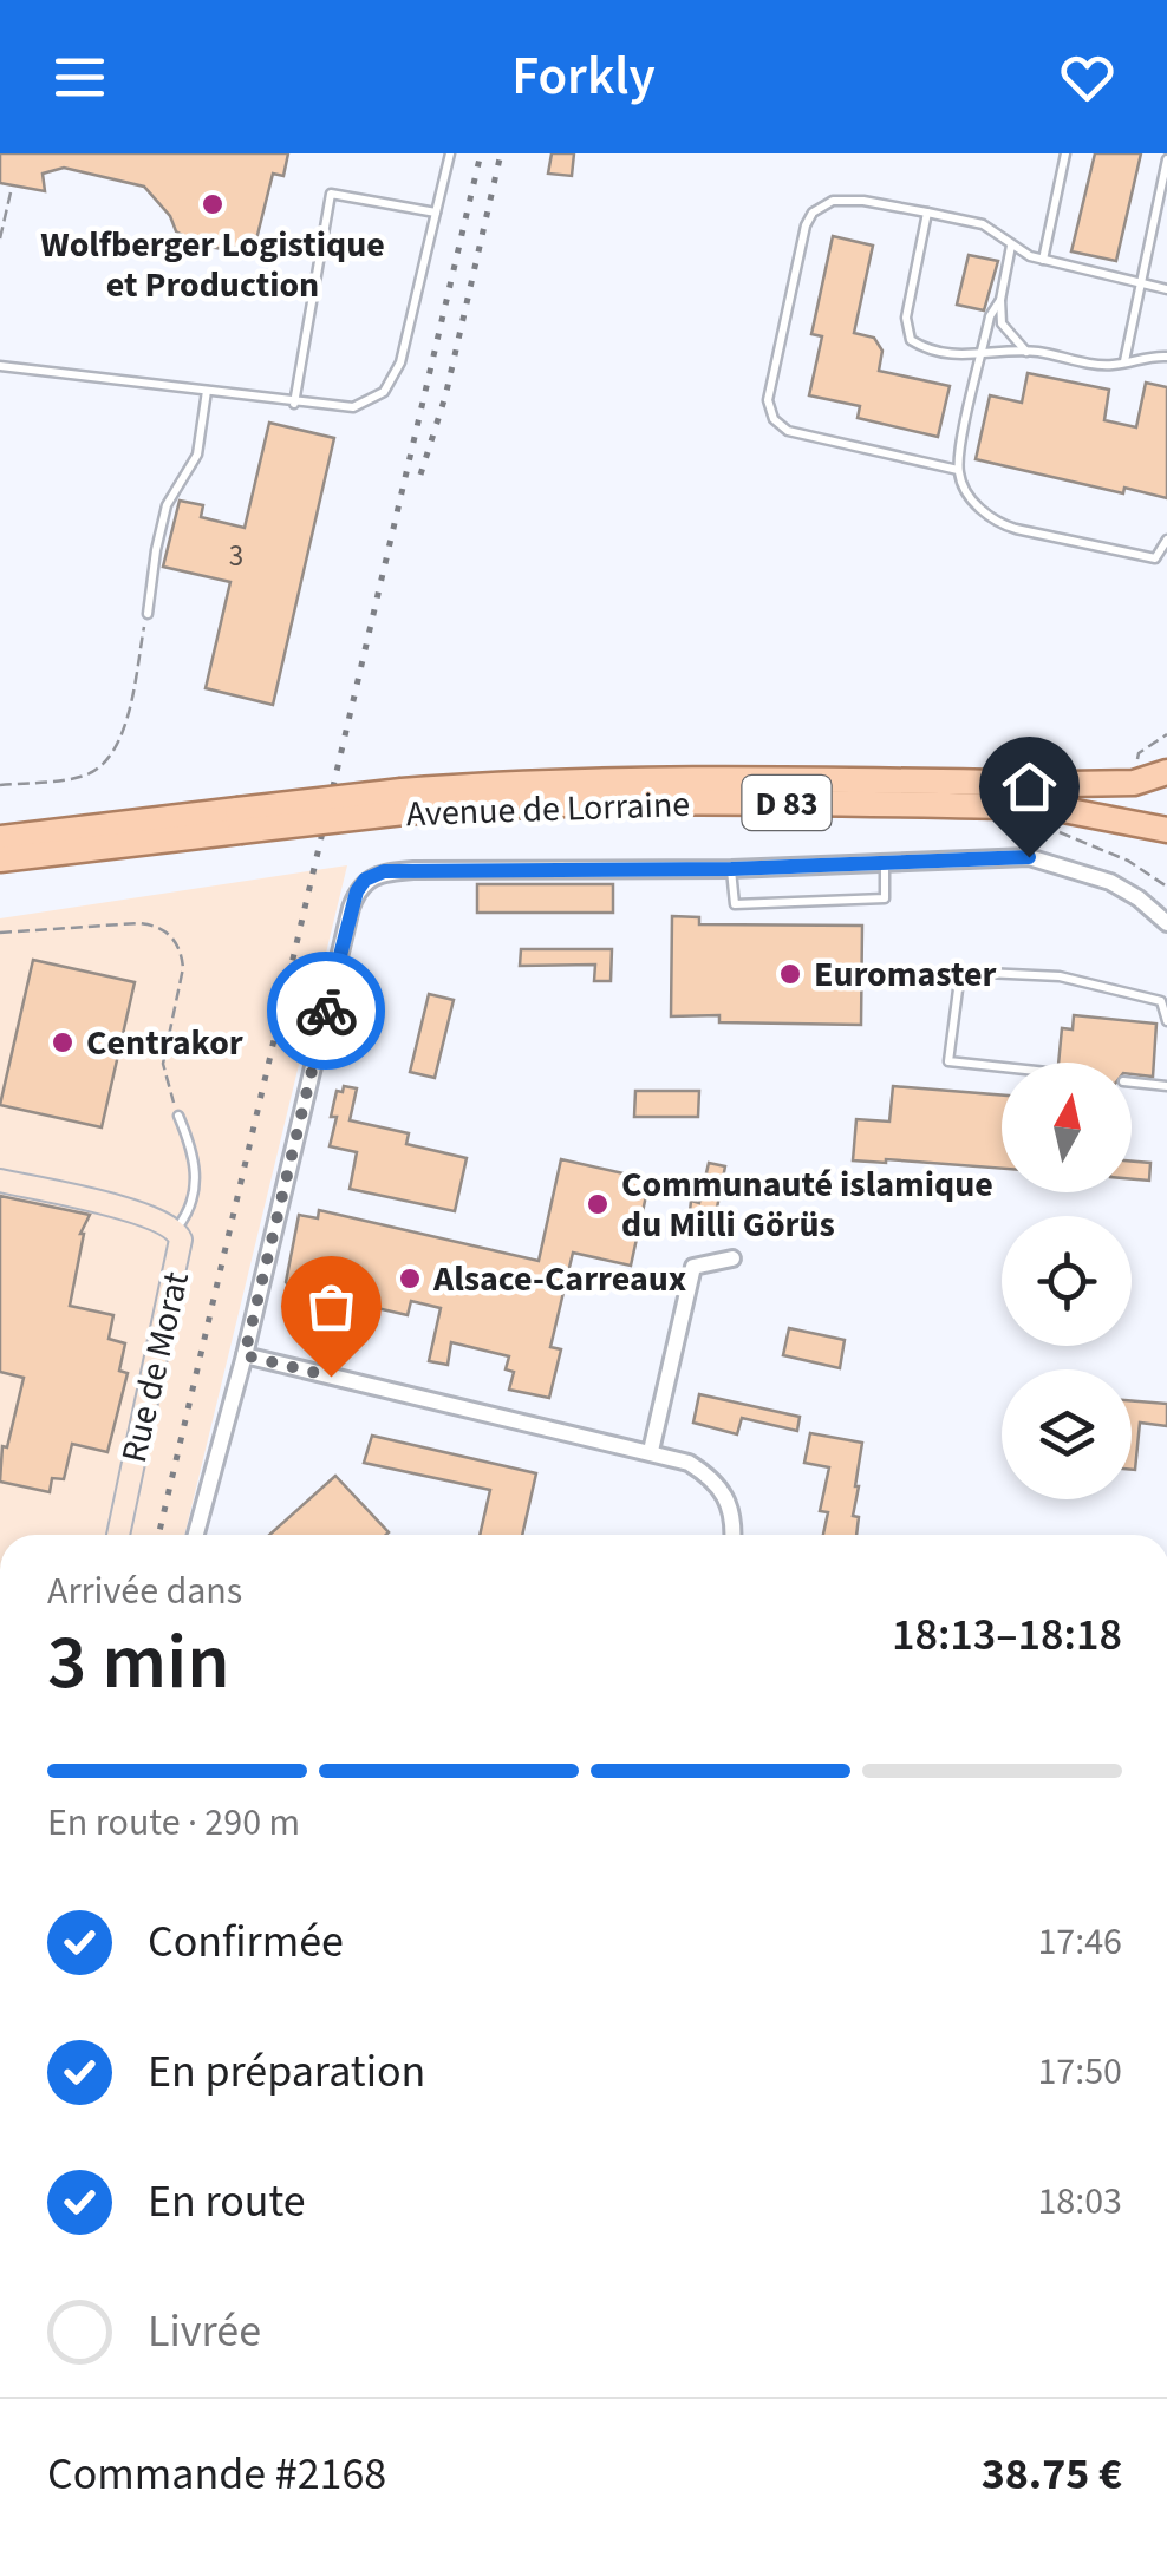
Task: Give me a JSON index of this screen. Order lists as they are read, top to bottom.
{
  "streets": {
    "main road": ["D 83", "Avenue de Lorraine"],
    "street": ["Rue de Morat"]
  },
  "places": [
    "Wolfberger Logistique et Production",
    "Euromaster",
    "Centrakor",
    "Communauté islamique du Milli Görüs",
    "Alsace-Carreaux"
  ],
  "house_numbers": ["3"],
  "north": "top",
  "page": {
    "header": "Forkly",
    "heading": ["3 min", "Arrivée dans", "18:13–18:18"],
    "panel": ["Commande #2168", "38.75 €"],
    "bar": "En route · 290 m",
    "list": [
      ["Confirmée", "17:46"],
      ["En préparation", "17:50"],
      ["En route", "18:03"],
      "Livrée"
    ]
  }
}
